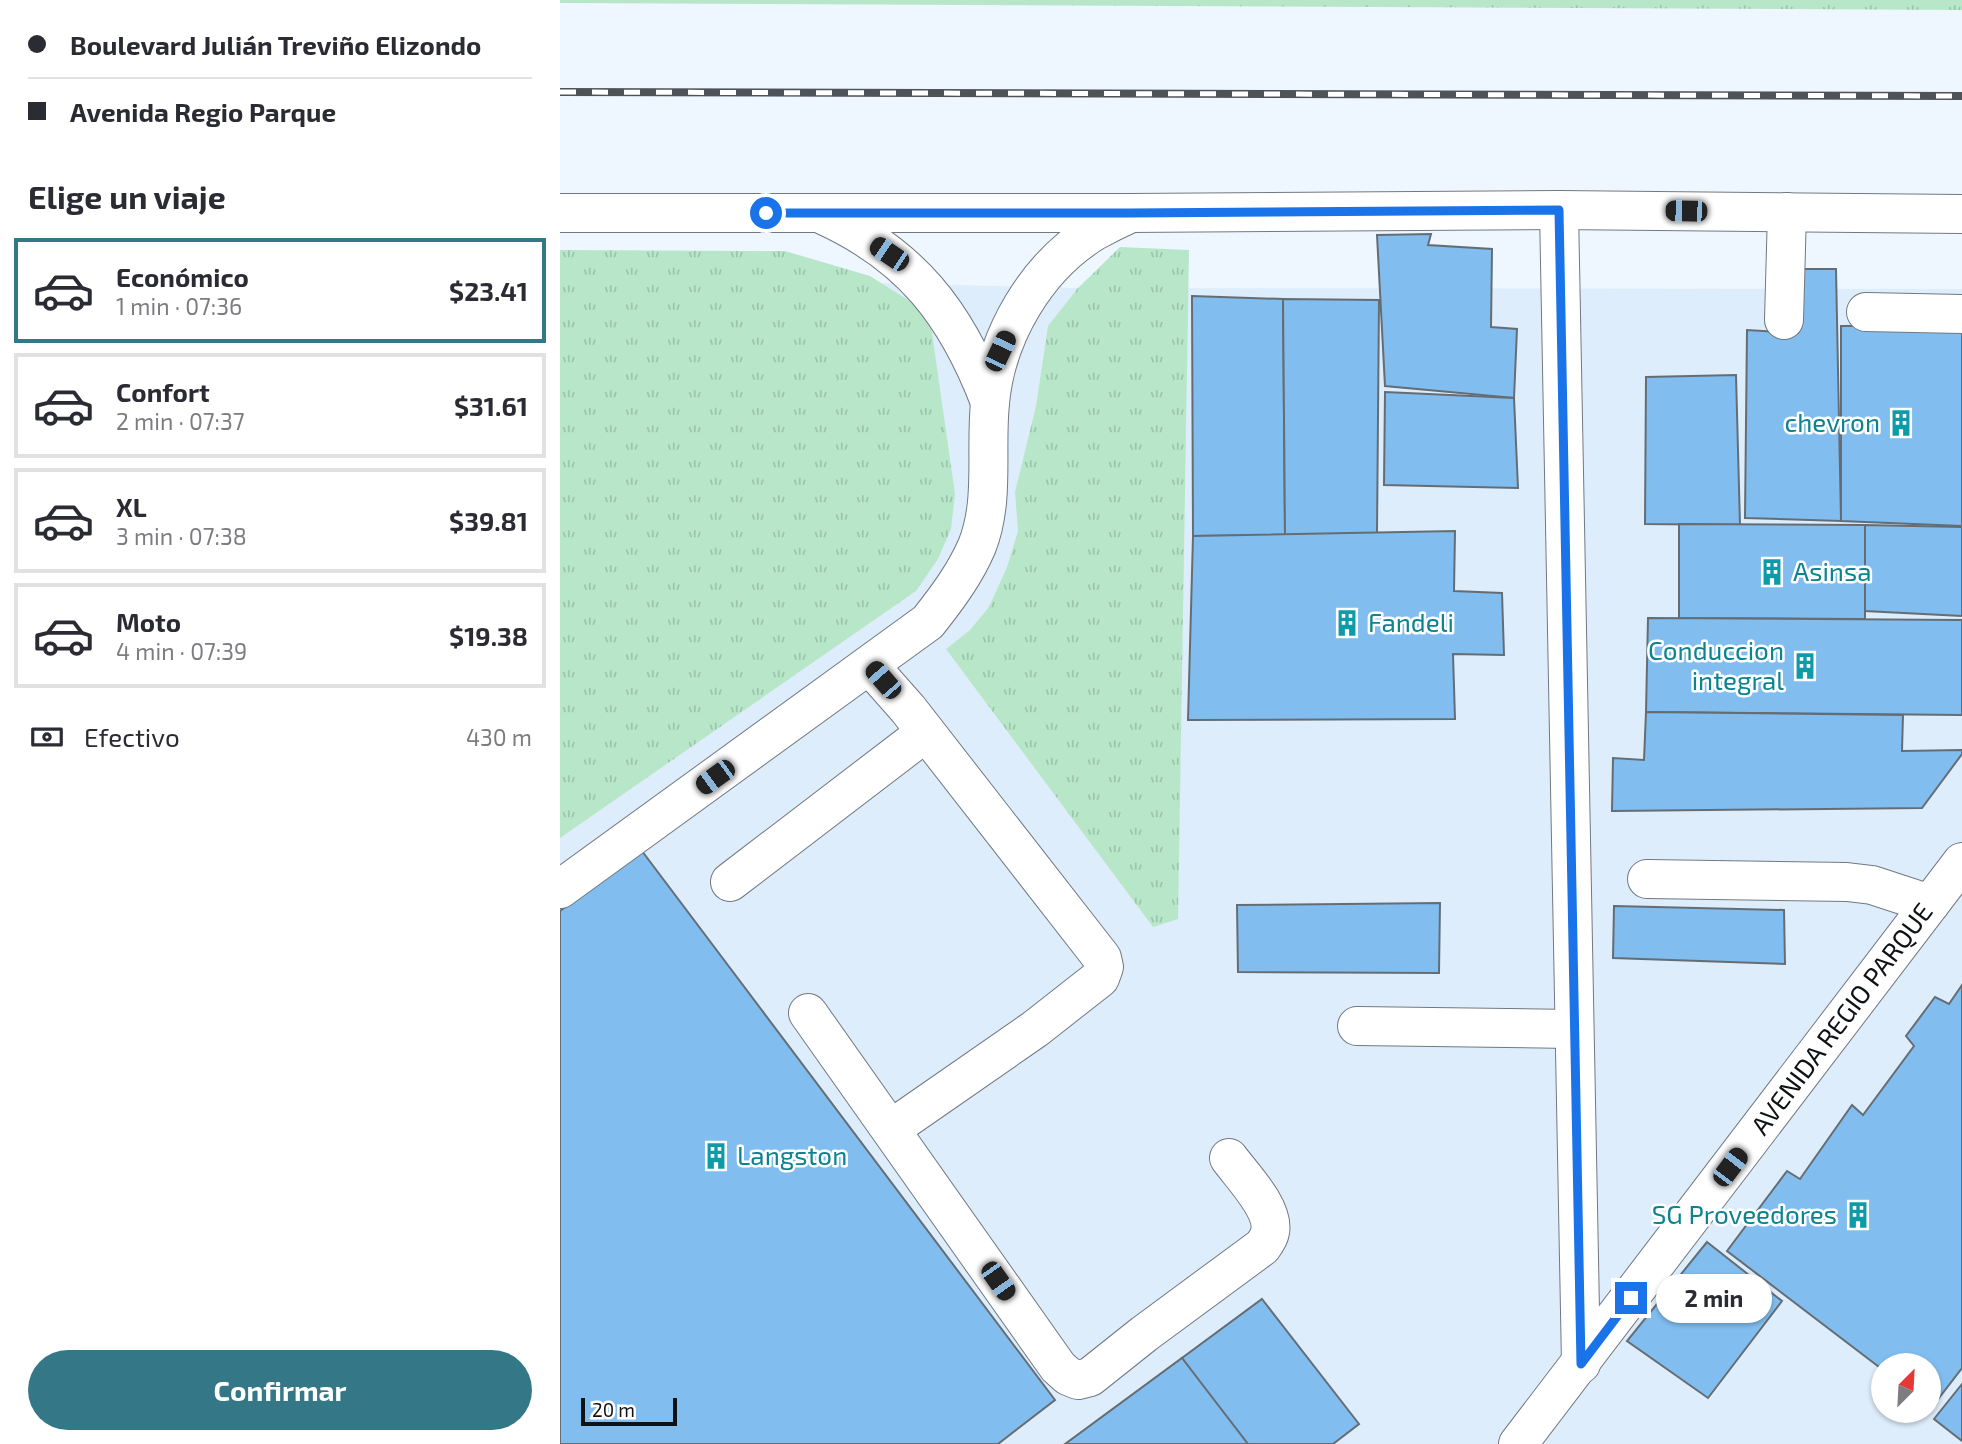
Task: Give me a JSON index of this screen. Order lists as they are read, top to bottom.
{
  "streets": {
    "street": ["AVENIDA REGIO PARQUE"]
  },
  "places": {
    "building": [
      "chevron",
      "Asinsa",
      "Fandeli",
      "Conduccion integral",
      "Langston",
      "SG Proveedores"
    ]
  },
  "scale_bar": "20 m",
  "north": "top right",
  "page": {
    "banner": ["Boulevard Julián Treviño Elizondo", "Avenida Regio Parque"],
    "heading": "Elige un viaje",
    "list": [
      {
        "name": "Económico",
        "note": "1 min · 07:36",
        "value": "$23.41"
      },
      {
        "name": "Confort",
        "note": "2 min · 07:37",
        "value": "$31.61"
      },
      {
        "name": "XL",
        "note": "3 min · 07:38",
        "value": "$39.81"
      },
      {
        "name": "Moto",
        "note": "4 min · 07:39",
        "value": "$19.38"
      }
    ],
    "pay": ["Efectivo", "430 m"],
    "bubble": "2 min",
    "buttons": "Confirmar",
    "scale": "20 m"
  }
}
